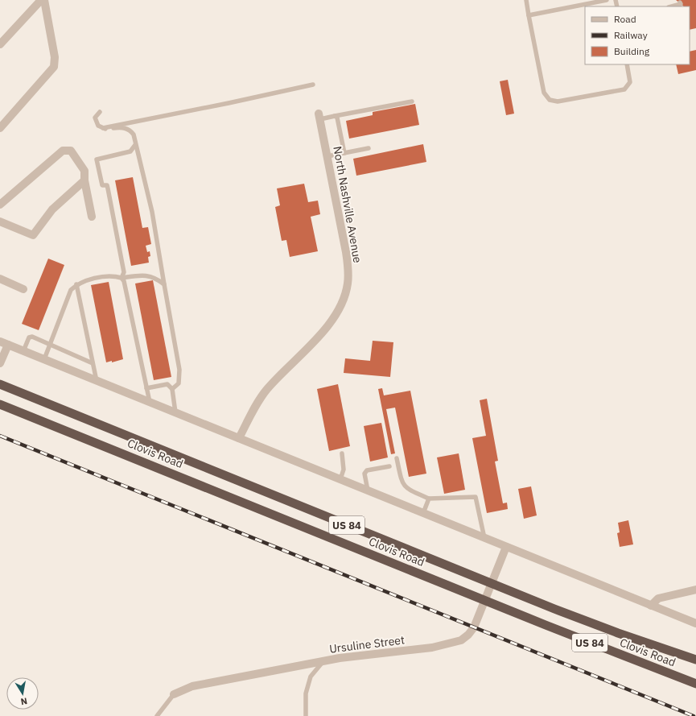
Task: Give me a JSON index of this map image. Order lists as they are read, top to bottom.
{
  "streets": {
    "highway": ["Clovis Road", "US 84"],
    "street": ["North Nashville Avenue", "Ursuline Street"]
  },
  "crossings": [
    ["Clovis Road", "Ursuline Street"]
  ],
  "legend": ["Road", "Railway", "Building"],
  "north": "bottom"
}
